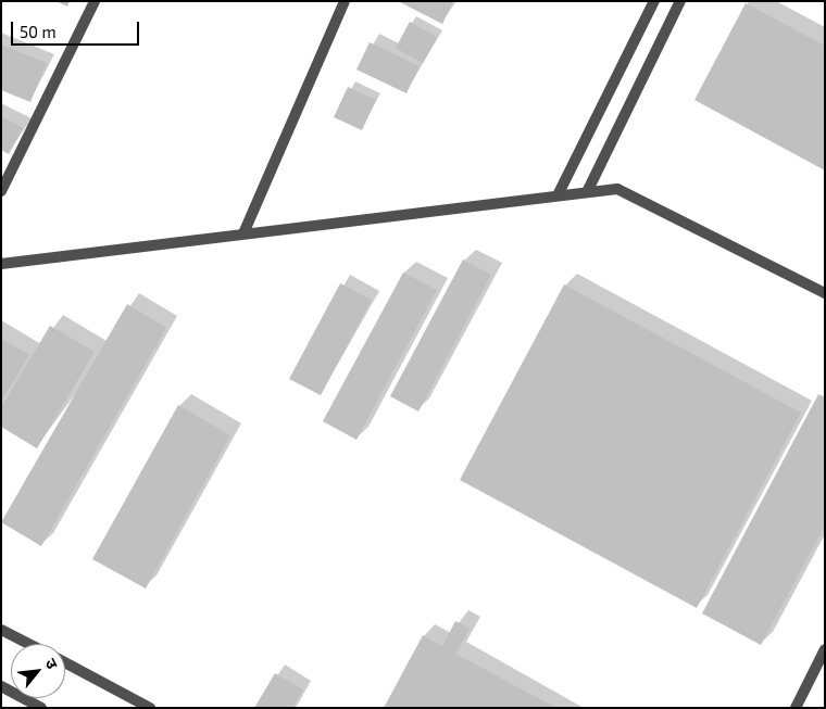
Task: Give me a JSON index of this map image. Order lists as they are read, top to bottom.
{
  "scale_bar": "50 m",
  "north": "top right"
}
